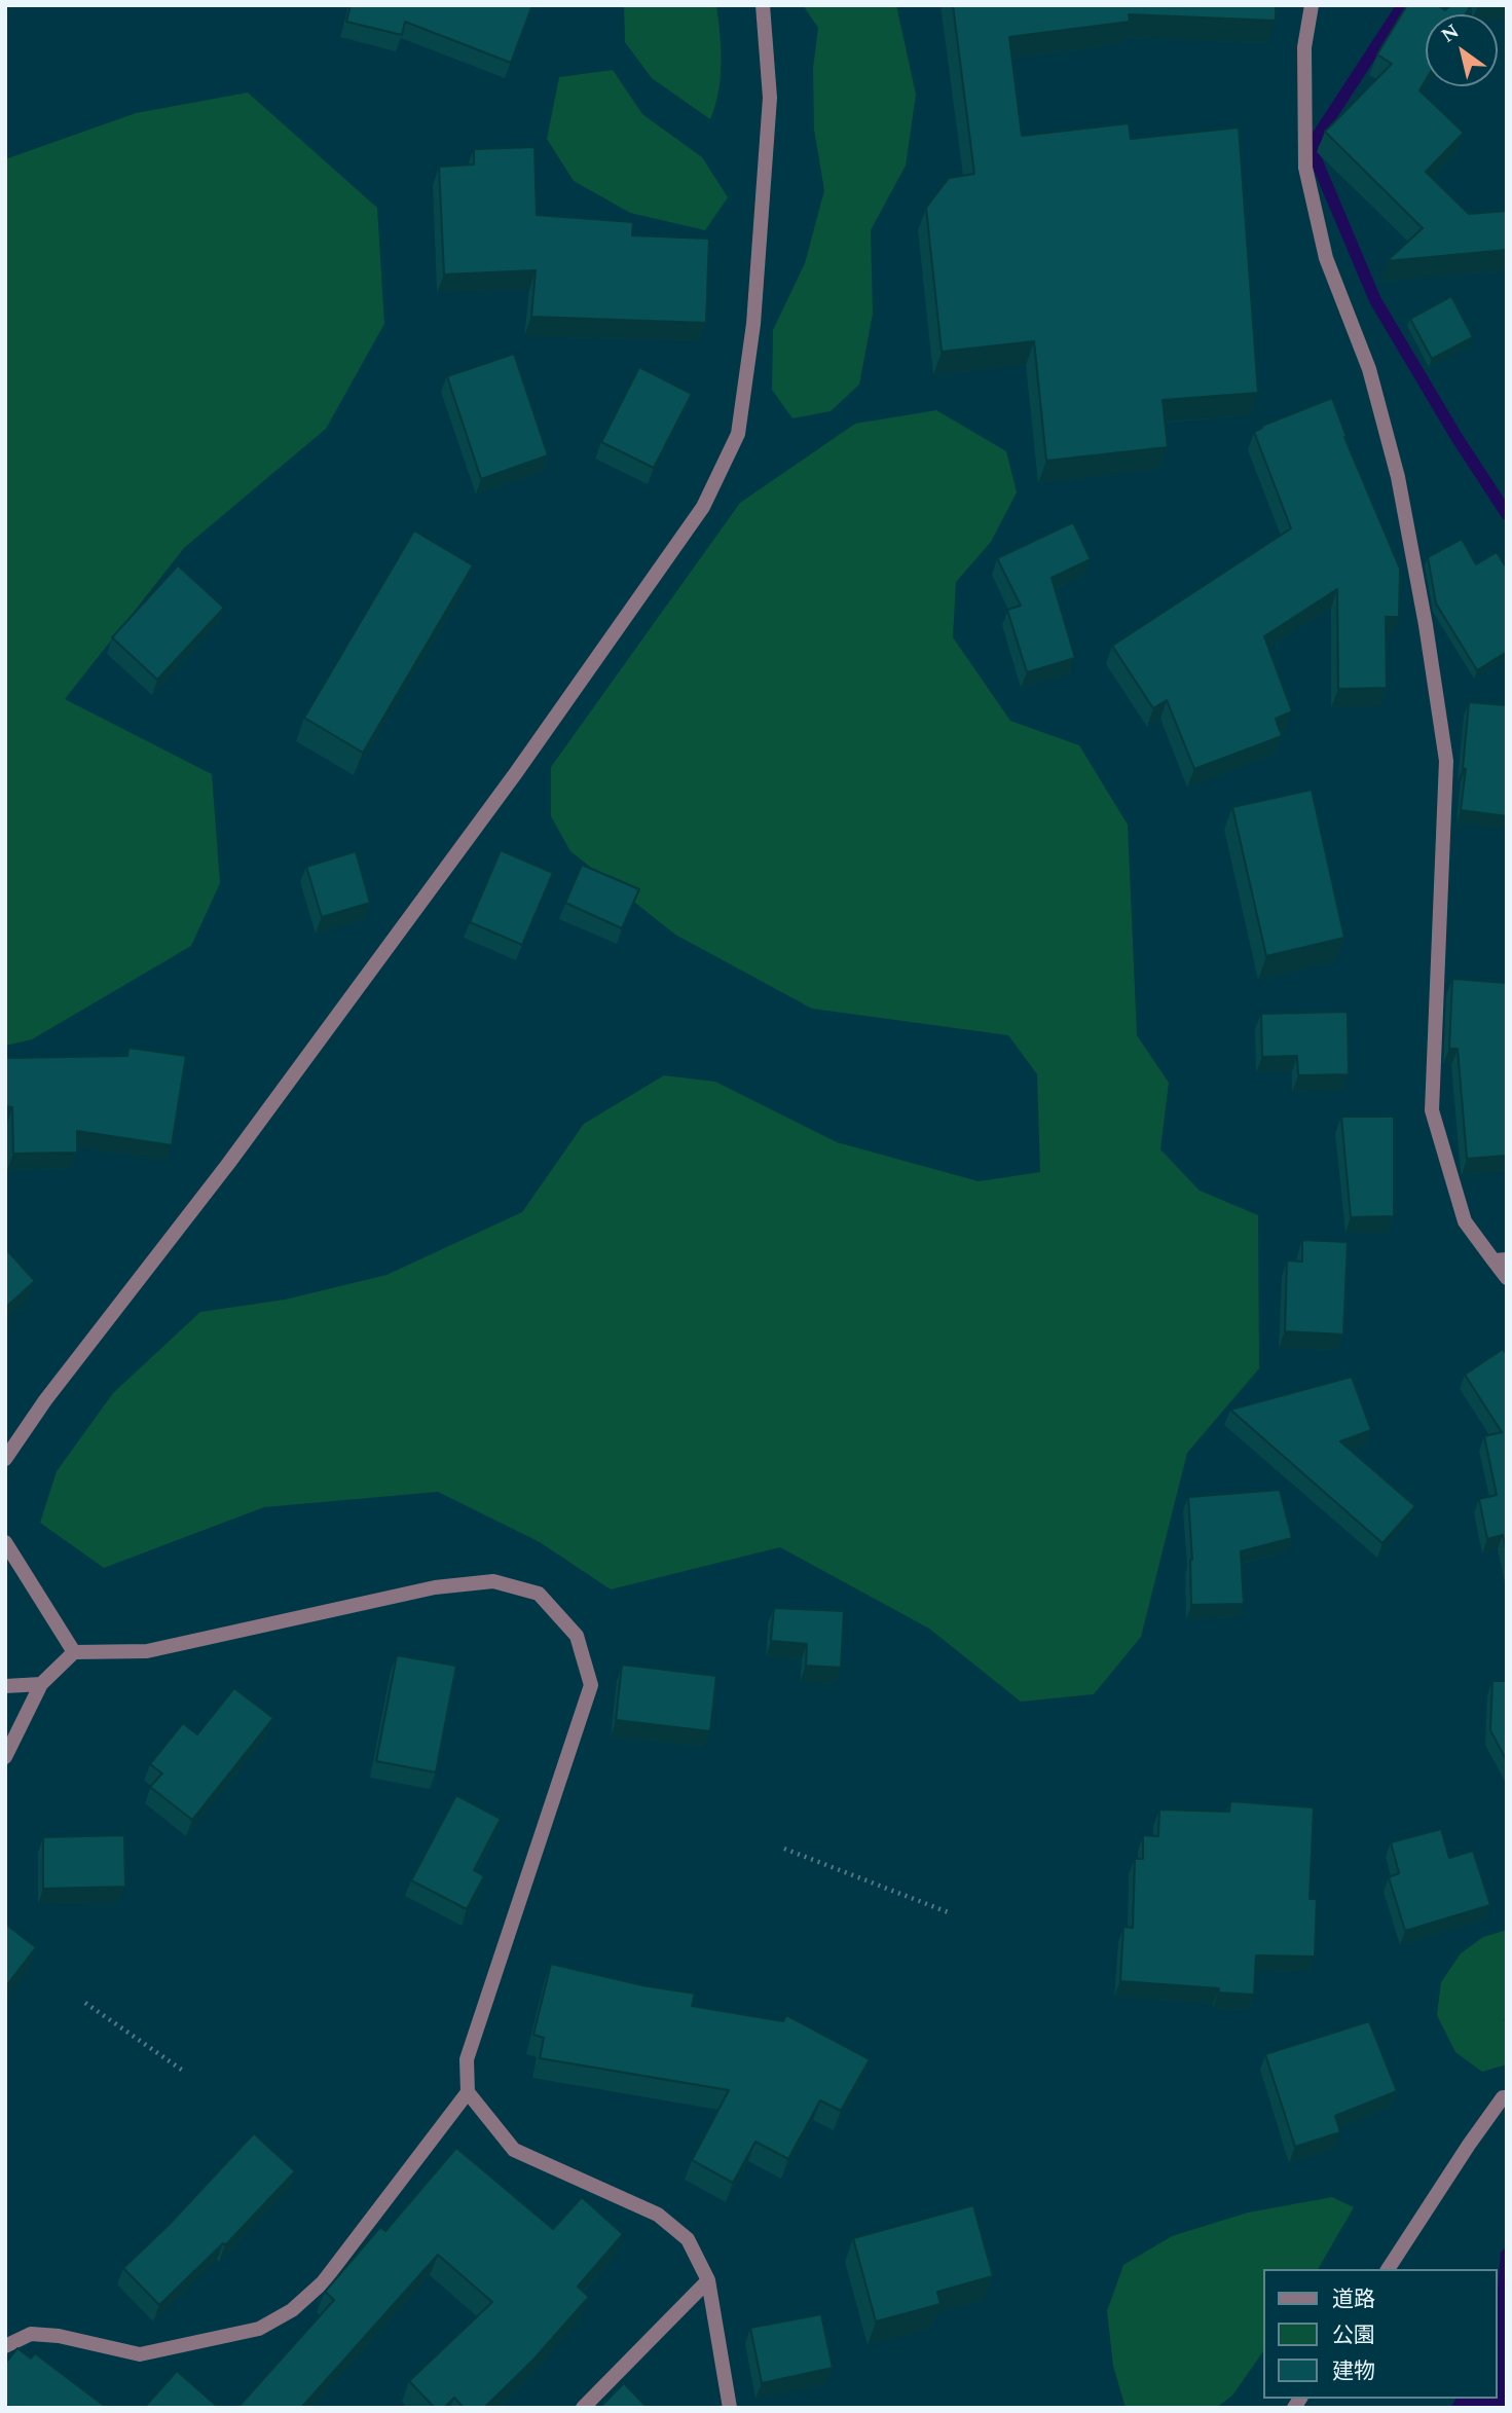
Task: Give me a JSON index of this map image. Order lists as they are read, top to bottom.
{
  "legend": ["道路", "公園", "建物"],
  "north": "top left"
}
